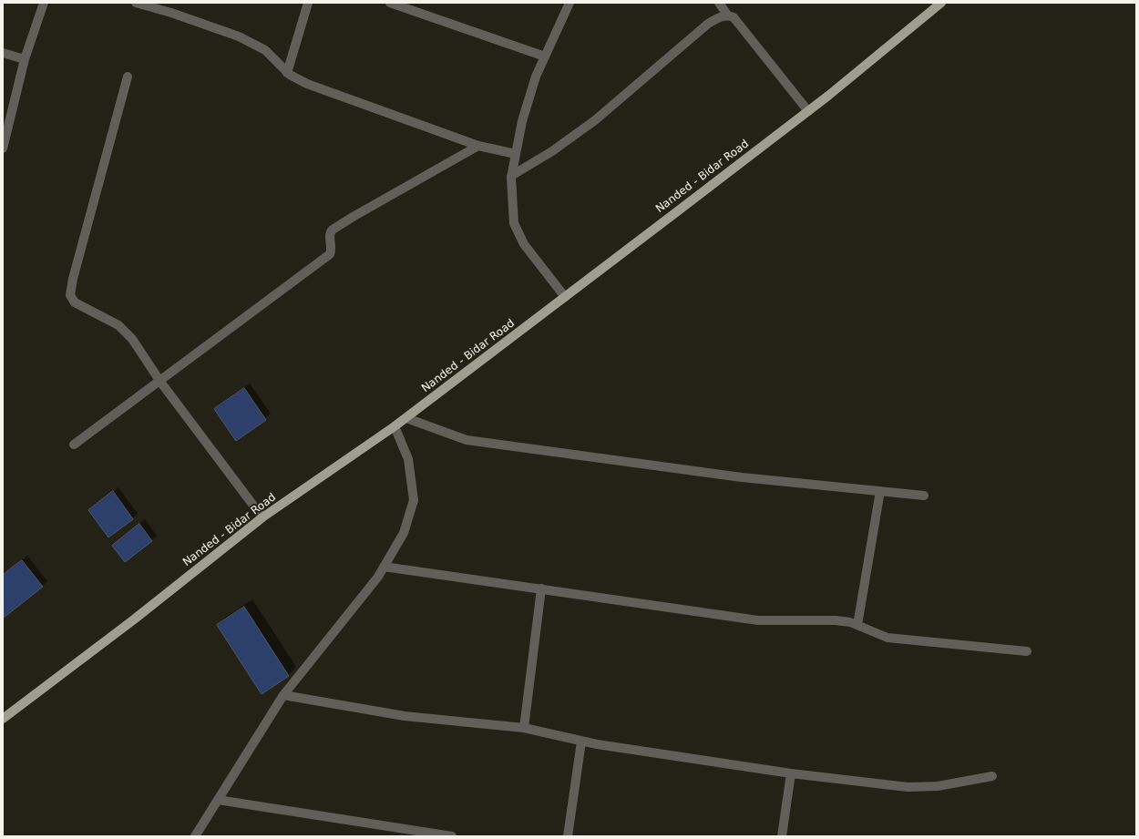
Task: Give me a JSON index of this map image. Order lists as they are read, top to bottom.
{
  "streets": {
    "main road": ["Nanded - Bidar Road"]
  }
}
